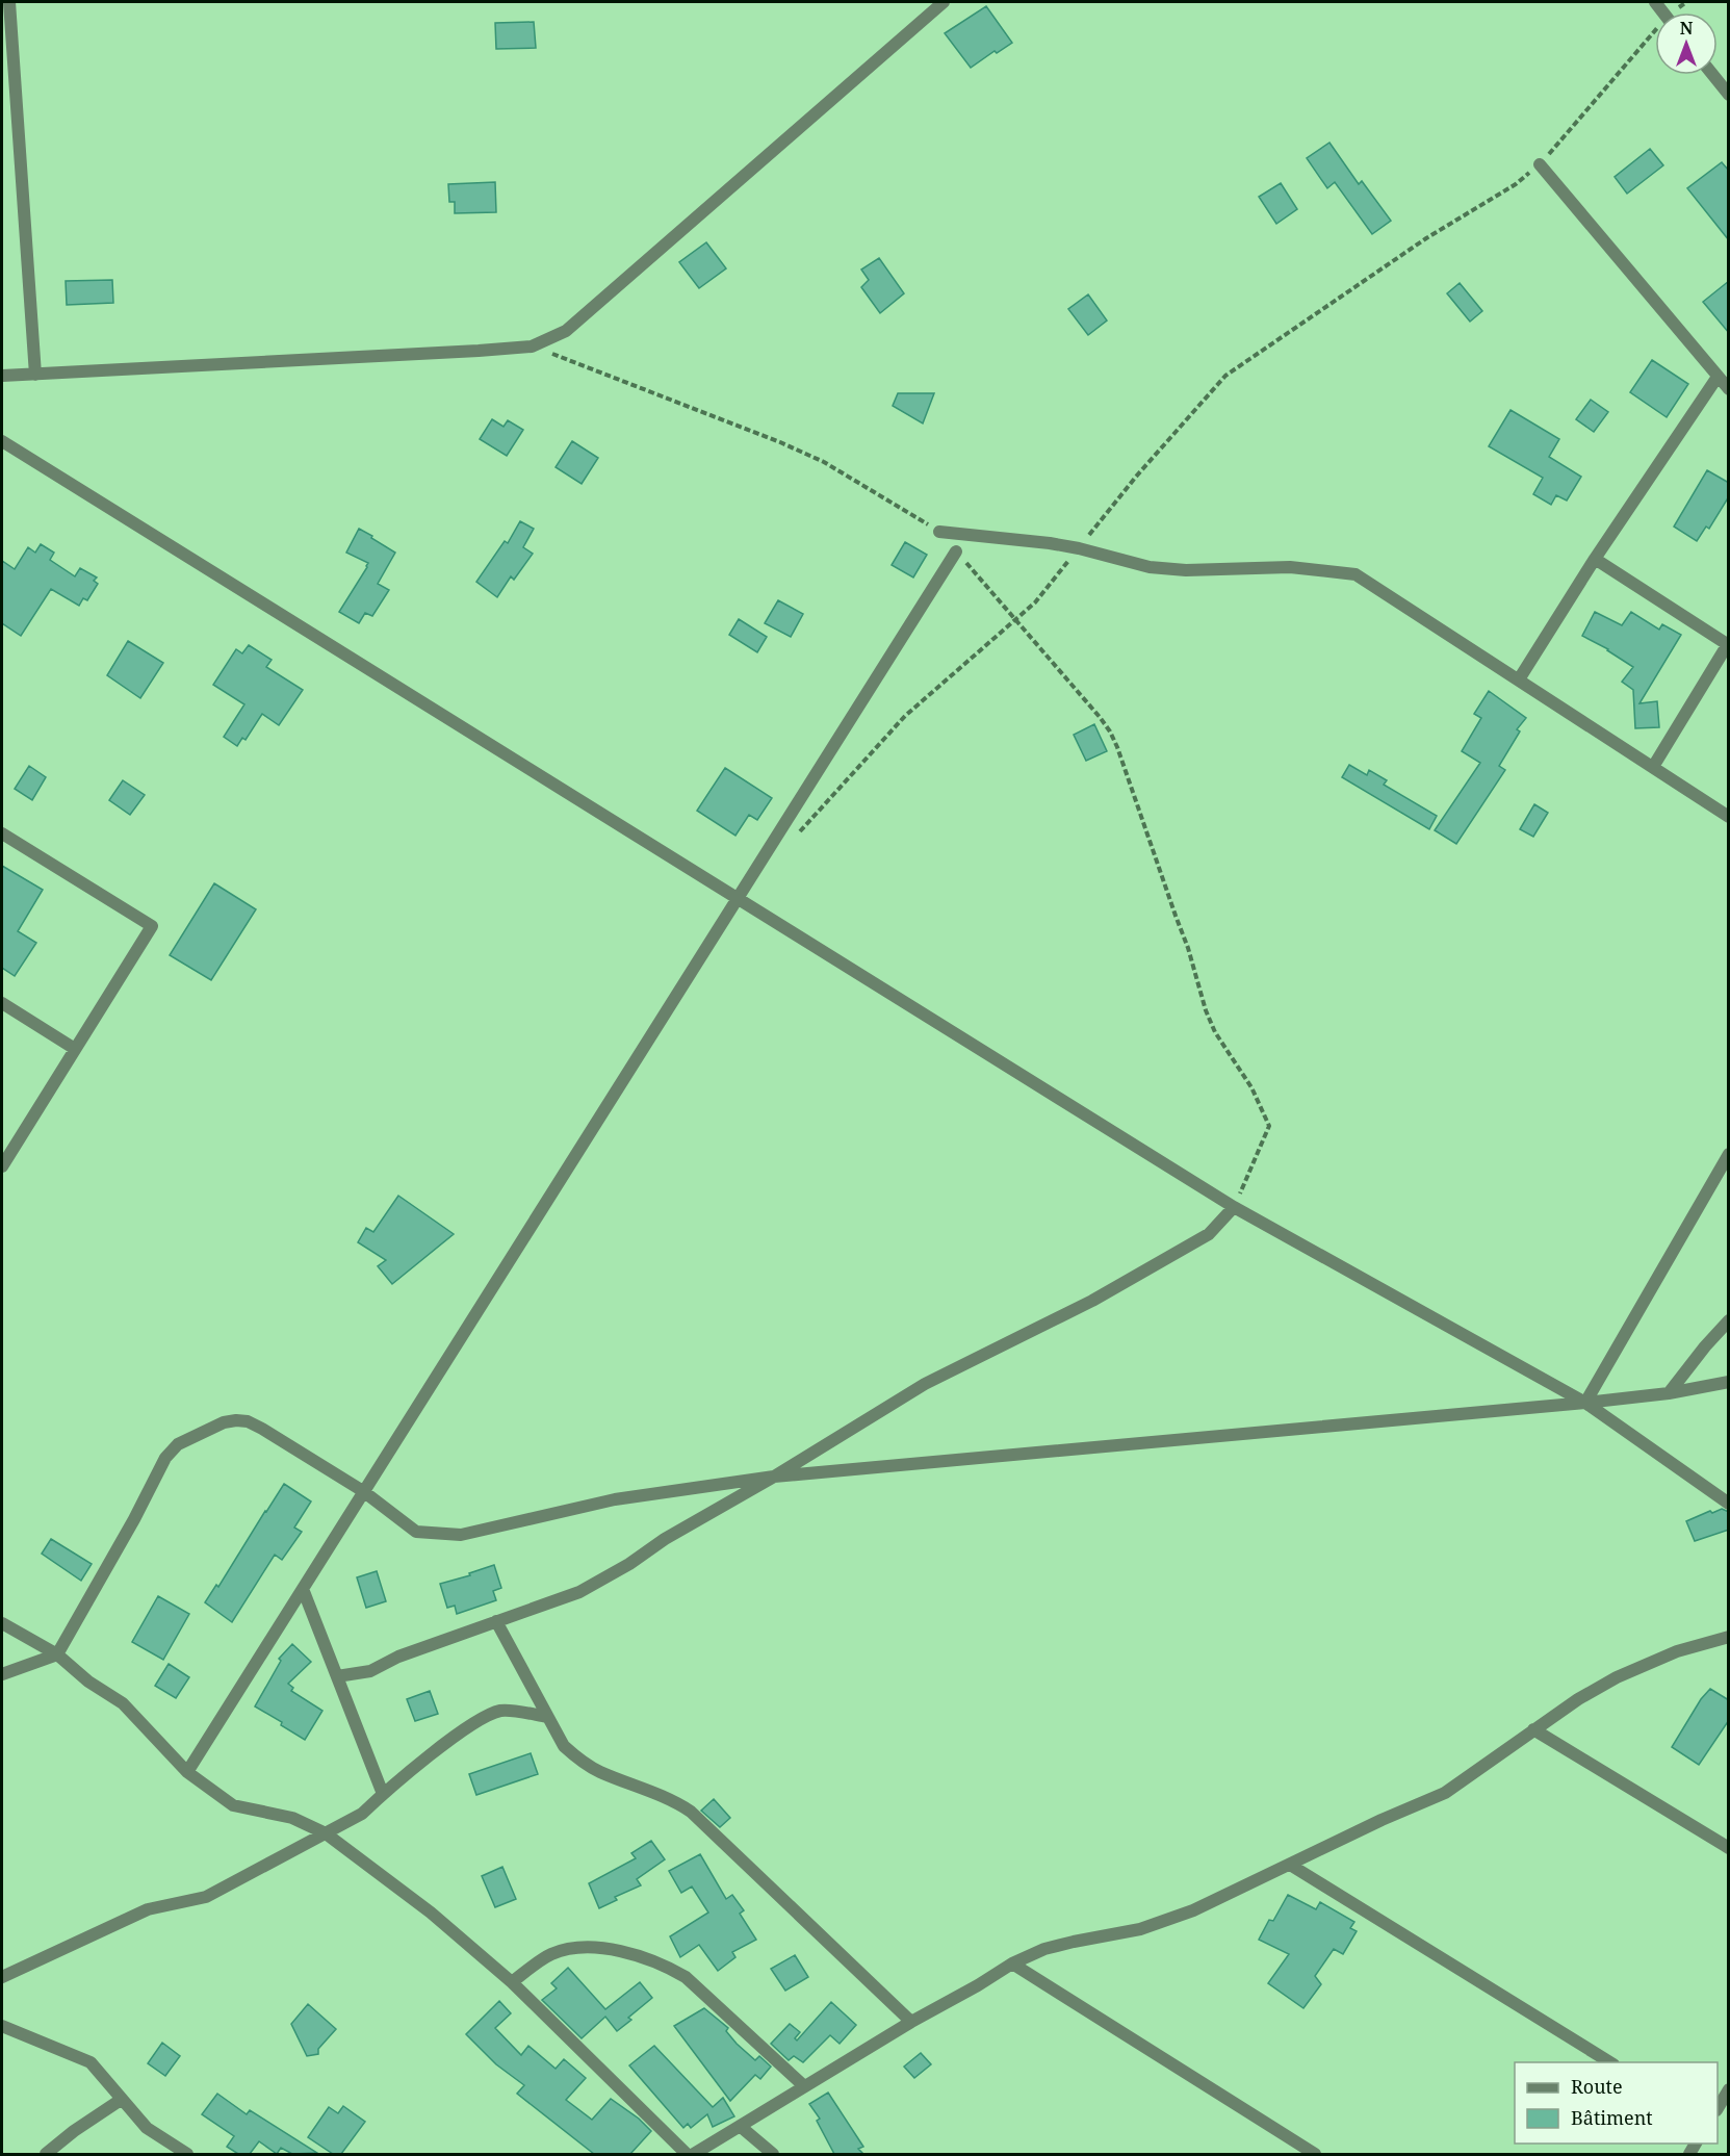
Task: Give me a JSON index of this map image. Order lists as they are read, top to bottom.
{
  "legend": ["Route", "Bâtiment"],
  "north": "top"
}
